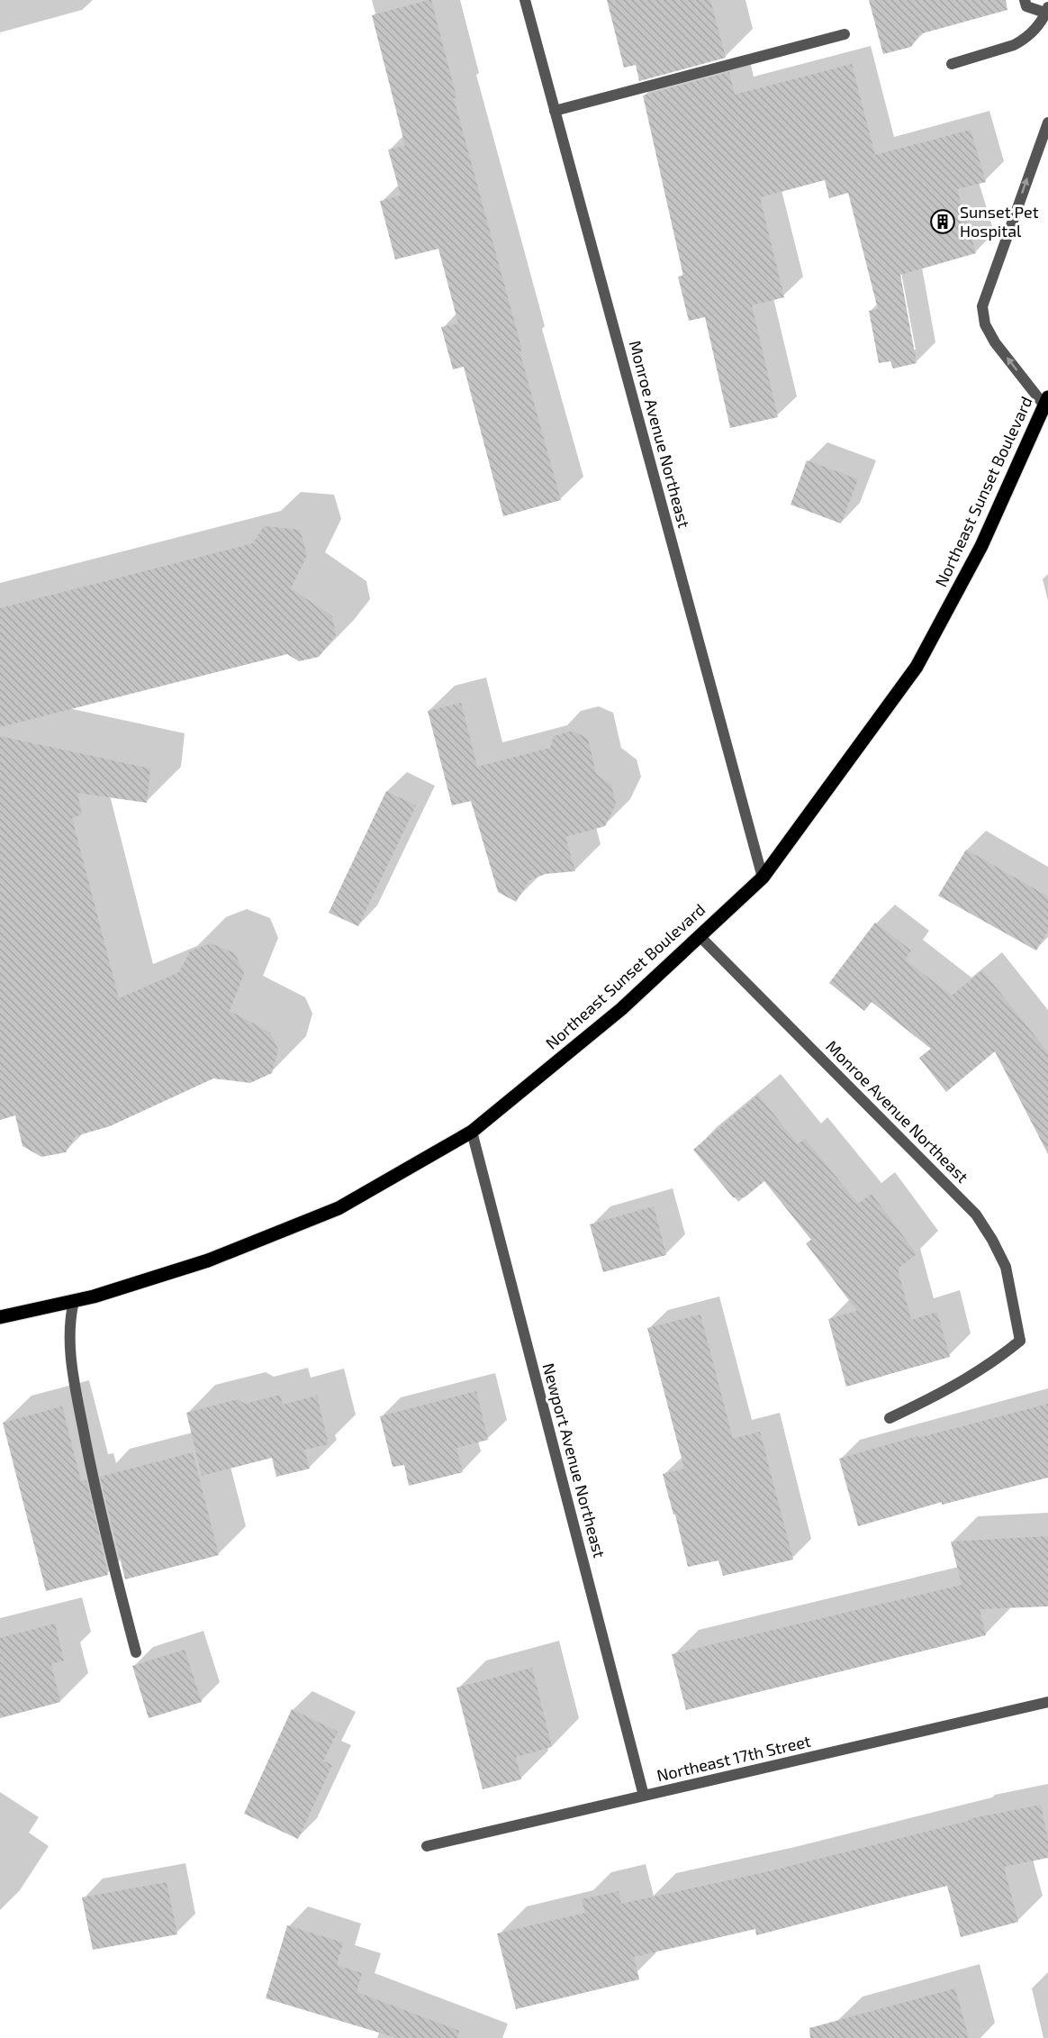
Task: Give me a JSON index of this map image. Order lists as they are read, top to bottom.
{
  "streets": {
    "main road": ["Northeast Sunset Boulevard"],
    "street": ["Monroe Avenue Northeast", "Newport Avenue Northeast", "Northeast 17th Street"]
  },
  "crossings": [
    ["Monroe Avenue Northeast", "Northeast Sunset Boulevard"],
    ["Northeast Sunset Boulevard", "Newport Avenue Northeast"],
    ["Newport Avenue Northeast", "Northeast 17th Street"]
  ],
  "places": {
    "building": ["Sunset Pet Hospital"]
  }
}
